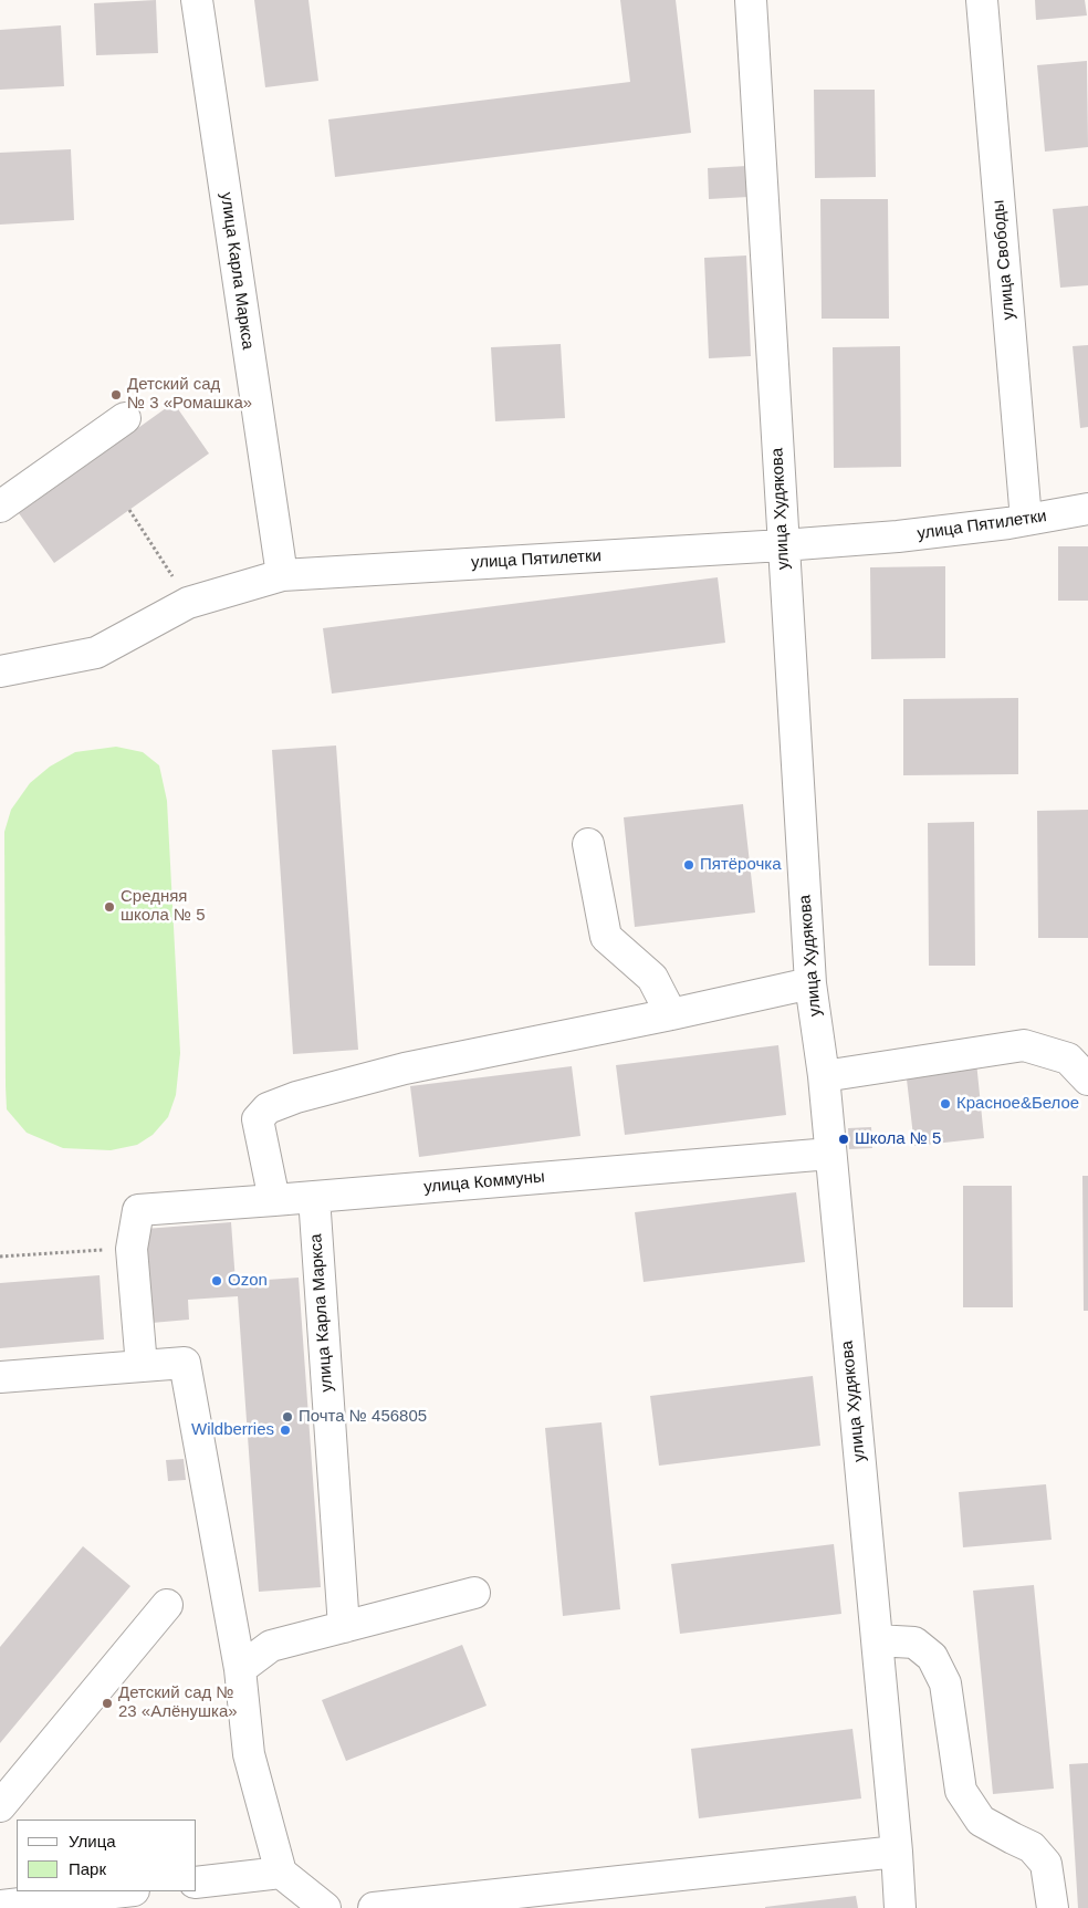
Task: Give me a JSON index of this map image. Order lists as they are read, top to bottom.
{
  "streets": {
    "street": [
      "улица Свободы",
      "улица Карла Маркса",
      "улица Худякова",
      "улица Пятилетки",
      "улица Коммуны"
    ]
  },
  "crossings": [
    ["улица Свободы", "улица Пятилетки"],
    ["улица Карла Маркса", "улица Пятилетки"],
    ["улица Карла Маркса", "улица Коммуны"],
    ["улица Худякова", "улица Пятилетки"],
    ["улица Худякова", "улица Коммуны"]
  ],
  "places": [
    "Детский сад № 3 «Ромашка»",
    "Пятёрочка",
    "Средняя школа № 5",
    "Красное&Белое",
    "Школа № 5",
    "Ozon",
    "Почта № 456805",
    "Wildberries",
    "Детский сад № 23 «Алёнушка»"
  ],
  "legend": ["Улица", "Парк"]
}
